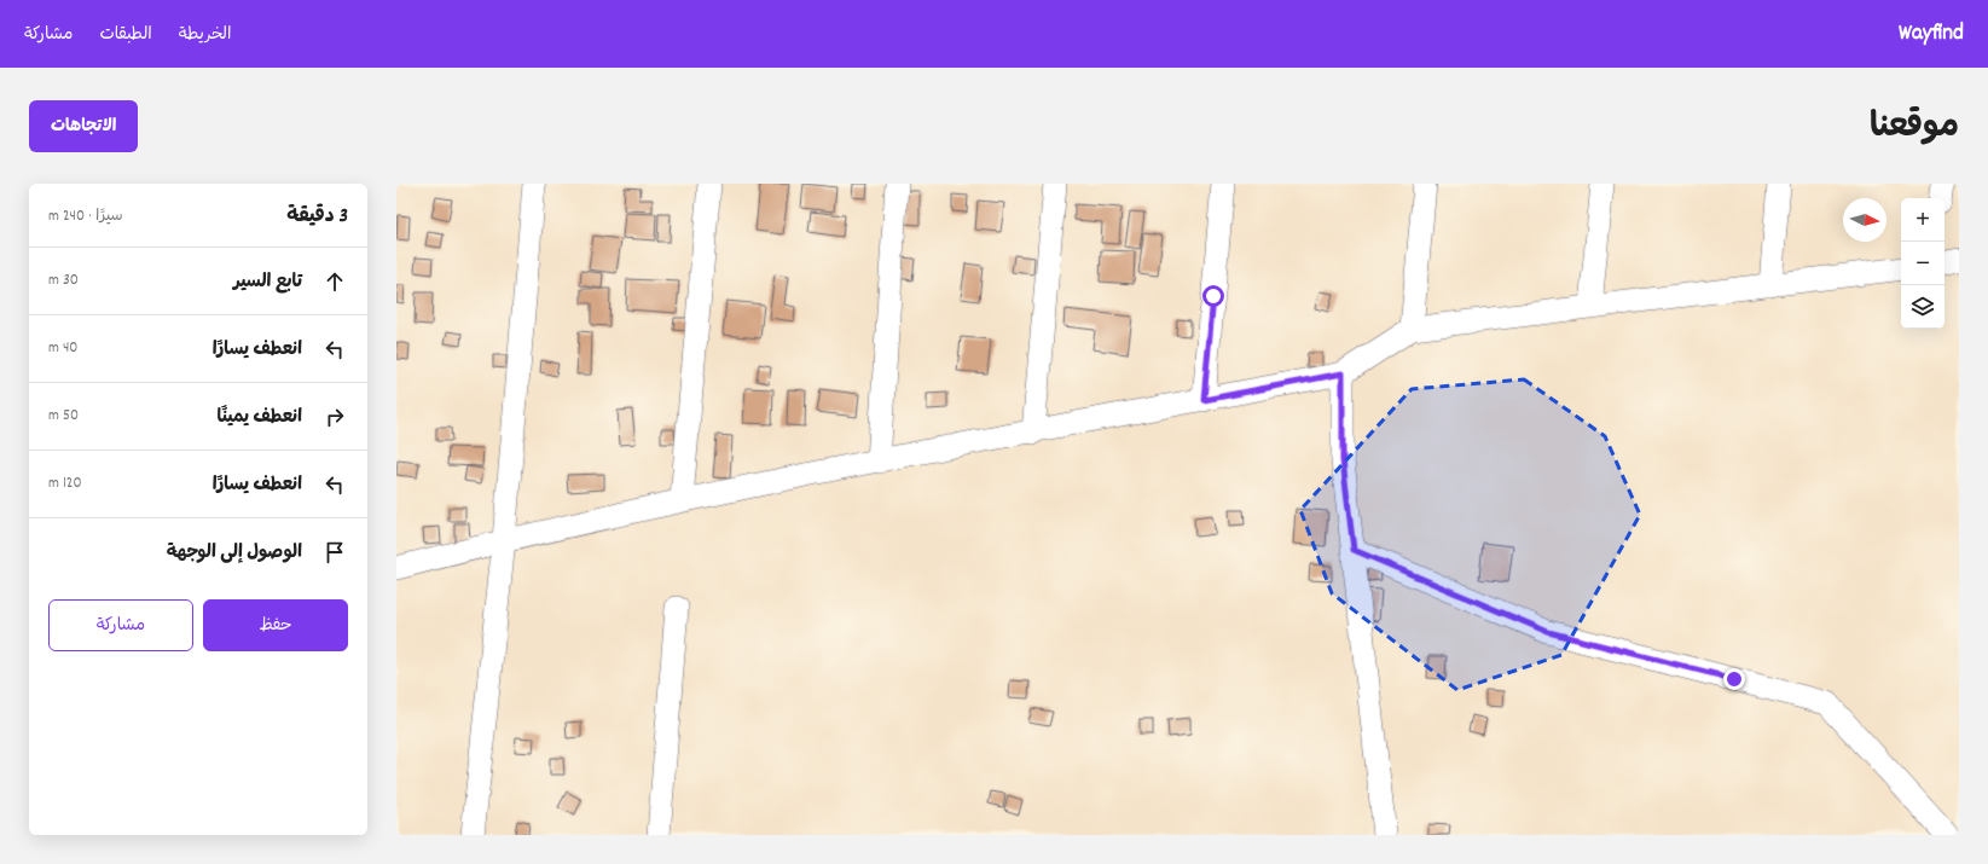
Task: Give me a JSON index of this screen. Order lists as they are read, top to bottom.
{
  "north": "right",
  "page": {
    "header": "Wayfind",
    "nav": ["الخريطة", "الطبقات", "مشاركة"],
    "title": "موقعنا",
    "buttons": [
      "الاتجاهات",
      ["حفظ", "مشاركة"]
    ],
    "heading": ["3 دقيقة", "سيرًا · 240 m"],
    "map_buttons": ["+", "−"],
    "list": [
      ["تابع السير", "30 m"],
      ["انعطف يسارًا", "40 m"],
      ["انعطف يمينًا", "50 m"],
      ["انعطف يسارًا", "120 m"],
      "الوصول إلى الوجهة"
    ]
  }
}
